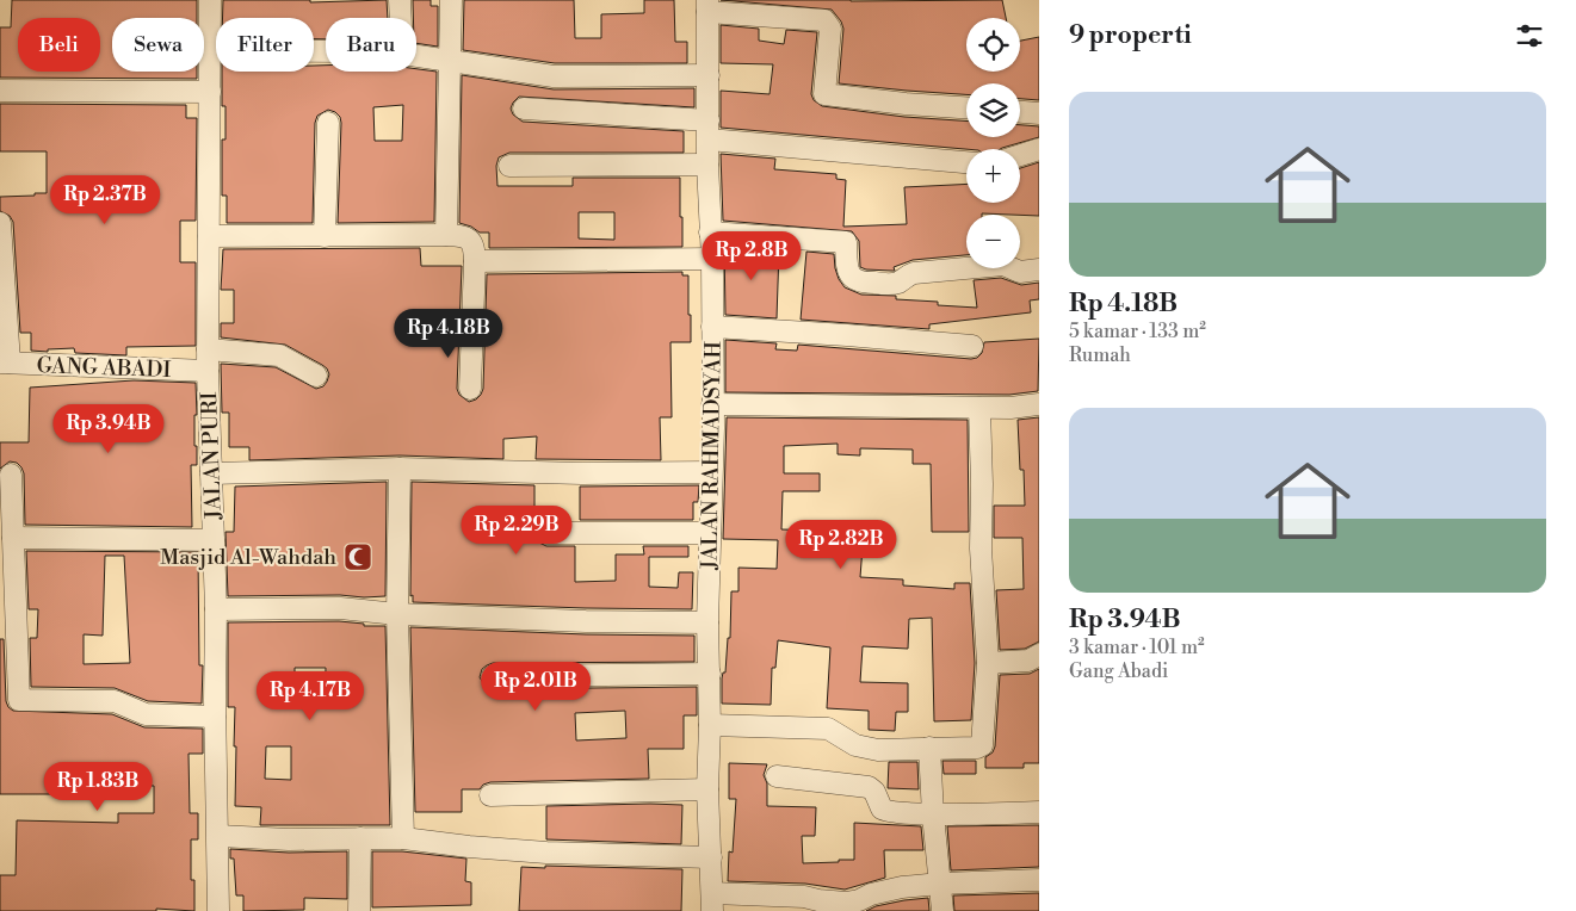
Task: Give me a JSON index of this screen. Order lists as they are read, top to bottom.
{
  "streets": {
    "street": ["GANG ABADI", "JALAN PURI", "JALAN RAHMADSYAH"]
  },
  "crossings": [
    ["GANG ABADI", "JALAN PURI"]
  ],
  "places": {
    "mosque": ["Masjid Al-Wahdah"]
  },
  "page": {
    "heading": "9 properti",
    "map_buttons": ["+", "−"],
    "chip": [
      "Beli",
      "Sewa",
      "Filter",
      "Baru"
    ],
    "list": [
      {
        "name": "Rp 4.18B",
        "note": "5 kamar · 133 m² · Rumah"
      },
      {
        "name": "Rp 3.94B",
        "note": "3 kamar · 101 m² · Gang Abadi"
      }
    ],
    "price": [
      "Rp 2.37B",
      "Rp 2.8B",
      "Rp 4.18B",
      "Rp 3.94B",
      "Rp 2.29B",
      "Rp 2.82B",
      "Rp 2.01B",
      "Rp 4.17B",
      "Rp 1.83B"
    ]
  }
}
